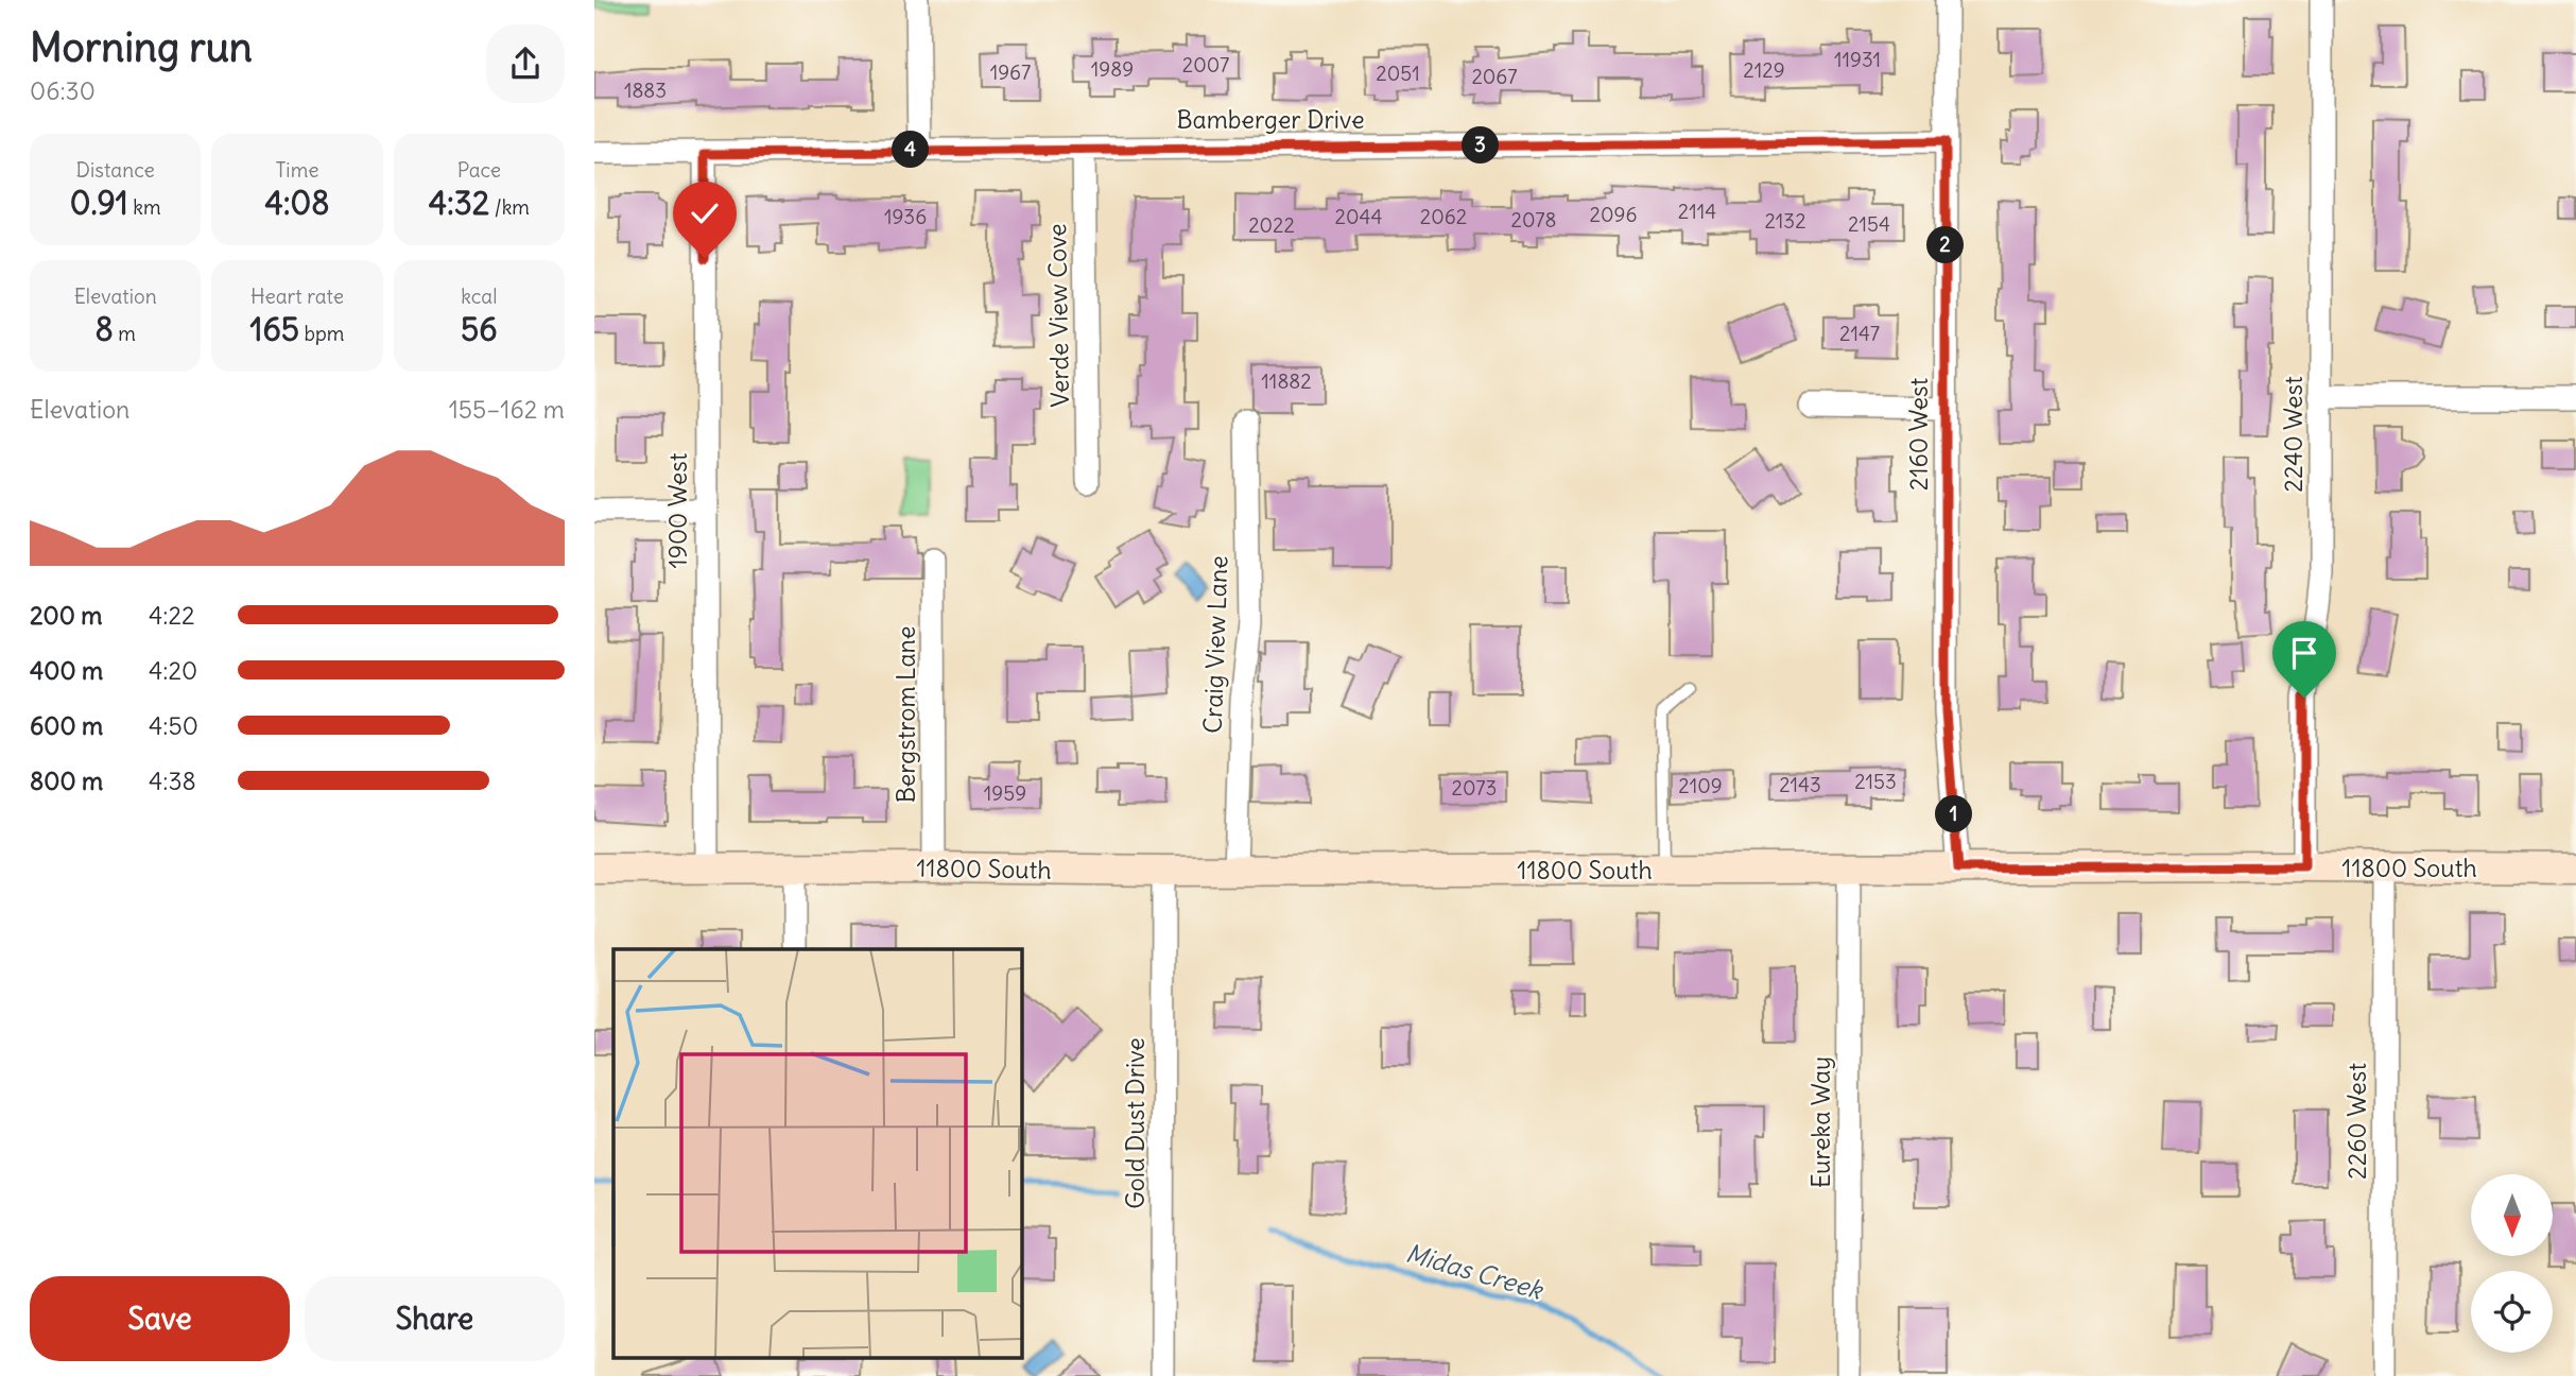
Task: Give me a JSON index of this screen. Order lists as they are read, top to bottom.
{
  "streets": {
    "main road": ["11800 South"],
    "street": [
      "Bamberger Drive",
      "Verde View Cove",
      "2160 West",
      "2240 West",
      "1900 West",
      "Craig View Lane",
      "Bergstrom Lane",
      "2260 West",
      "Eureka Way",
      "Gold Dust Drive"
    ]
  },
  "crossings": [
    ["Bamberger Drive", "Verde View Cove"],
    ["Bamberger Drive", "2160 West"],
    ["Bamberger Drive", "1900 West"],
    ["2160 West", "11800 South"],
    ["2240 West", "11800 South"],
    ["1900 West", "11800 South"],
    ["Craig View Lane", "11800 South"],
    ["Bergstrom Lane", "11800 South"],
    ["11800 South", "2260 West"],
    ["11800 South", "Eureka Way"],
    ["11800 South", "Gold Dust Drive"]
  ],
  "water": ["Midas Creek"],
  "house_numbers": [
    "11931",
    "2007",
    "1989",
    "2129",
    "1967",
    "2051",
    "2067",
    "1883",
    "2114",
    "2096",
    "1936",
    "2044",
    "2062",
    "2078",
    "2132",
    "2154",
    "2022",
    "2147",
    "11882",
    "2153",
    "2143",
    "2109",
    "2073",
    "1959"
  ],
  "north": "bottom",
  "page": {
    "heading": ["Morning run", "06:30"],
    "stats": [
      ["Distance", "0.91 km"],
      ["Time", "4:08"],
      ["Pace", "4:32 /km"],
      ["Elevation", "8 m"],
      ["Heart rate", "165 bpm"],
      ["kcal", "56"]
    ],
    "pins": [
      "3",
      "4",
      "2",
      "1"
    ],
    "chart": ["Elevation", "155–162 m"],
    "list": [
      {
        "name": "200 m",
        "note": "4:22"
      },
      {
        "name": "400 m",
        "note": "4:20"
      },
      {
        "name": "600 m",
        "note": "4:50"
      },
      {
        "name": "800 m",
        "note": "4:38"
      }
    ],
    "buttons": ["Save", "Share"]
  }
}
